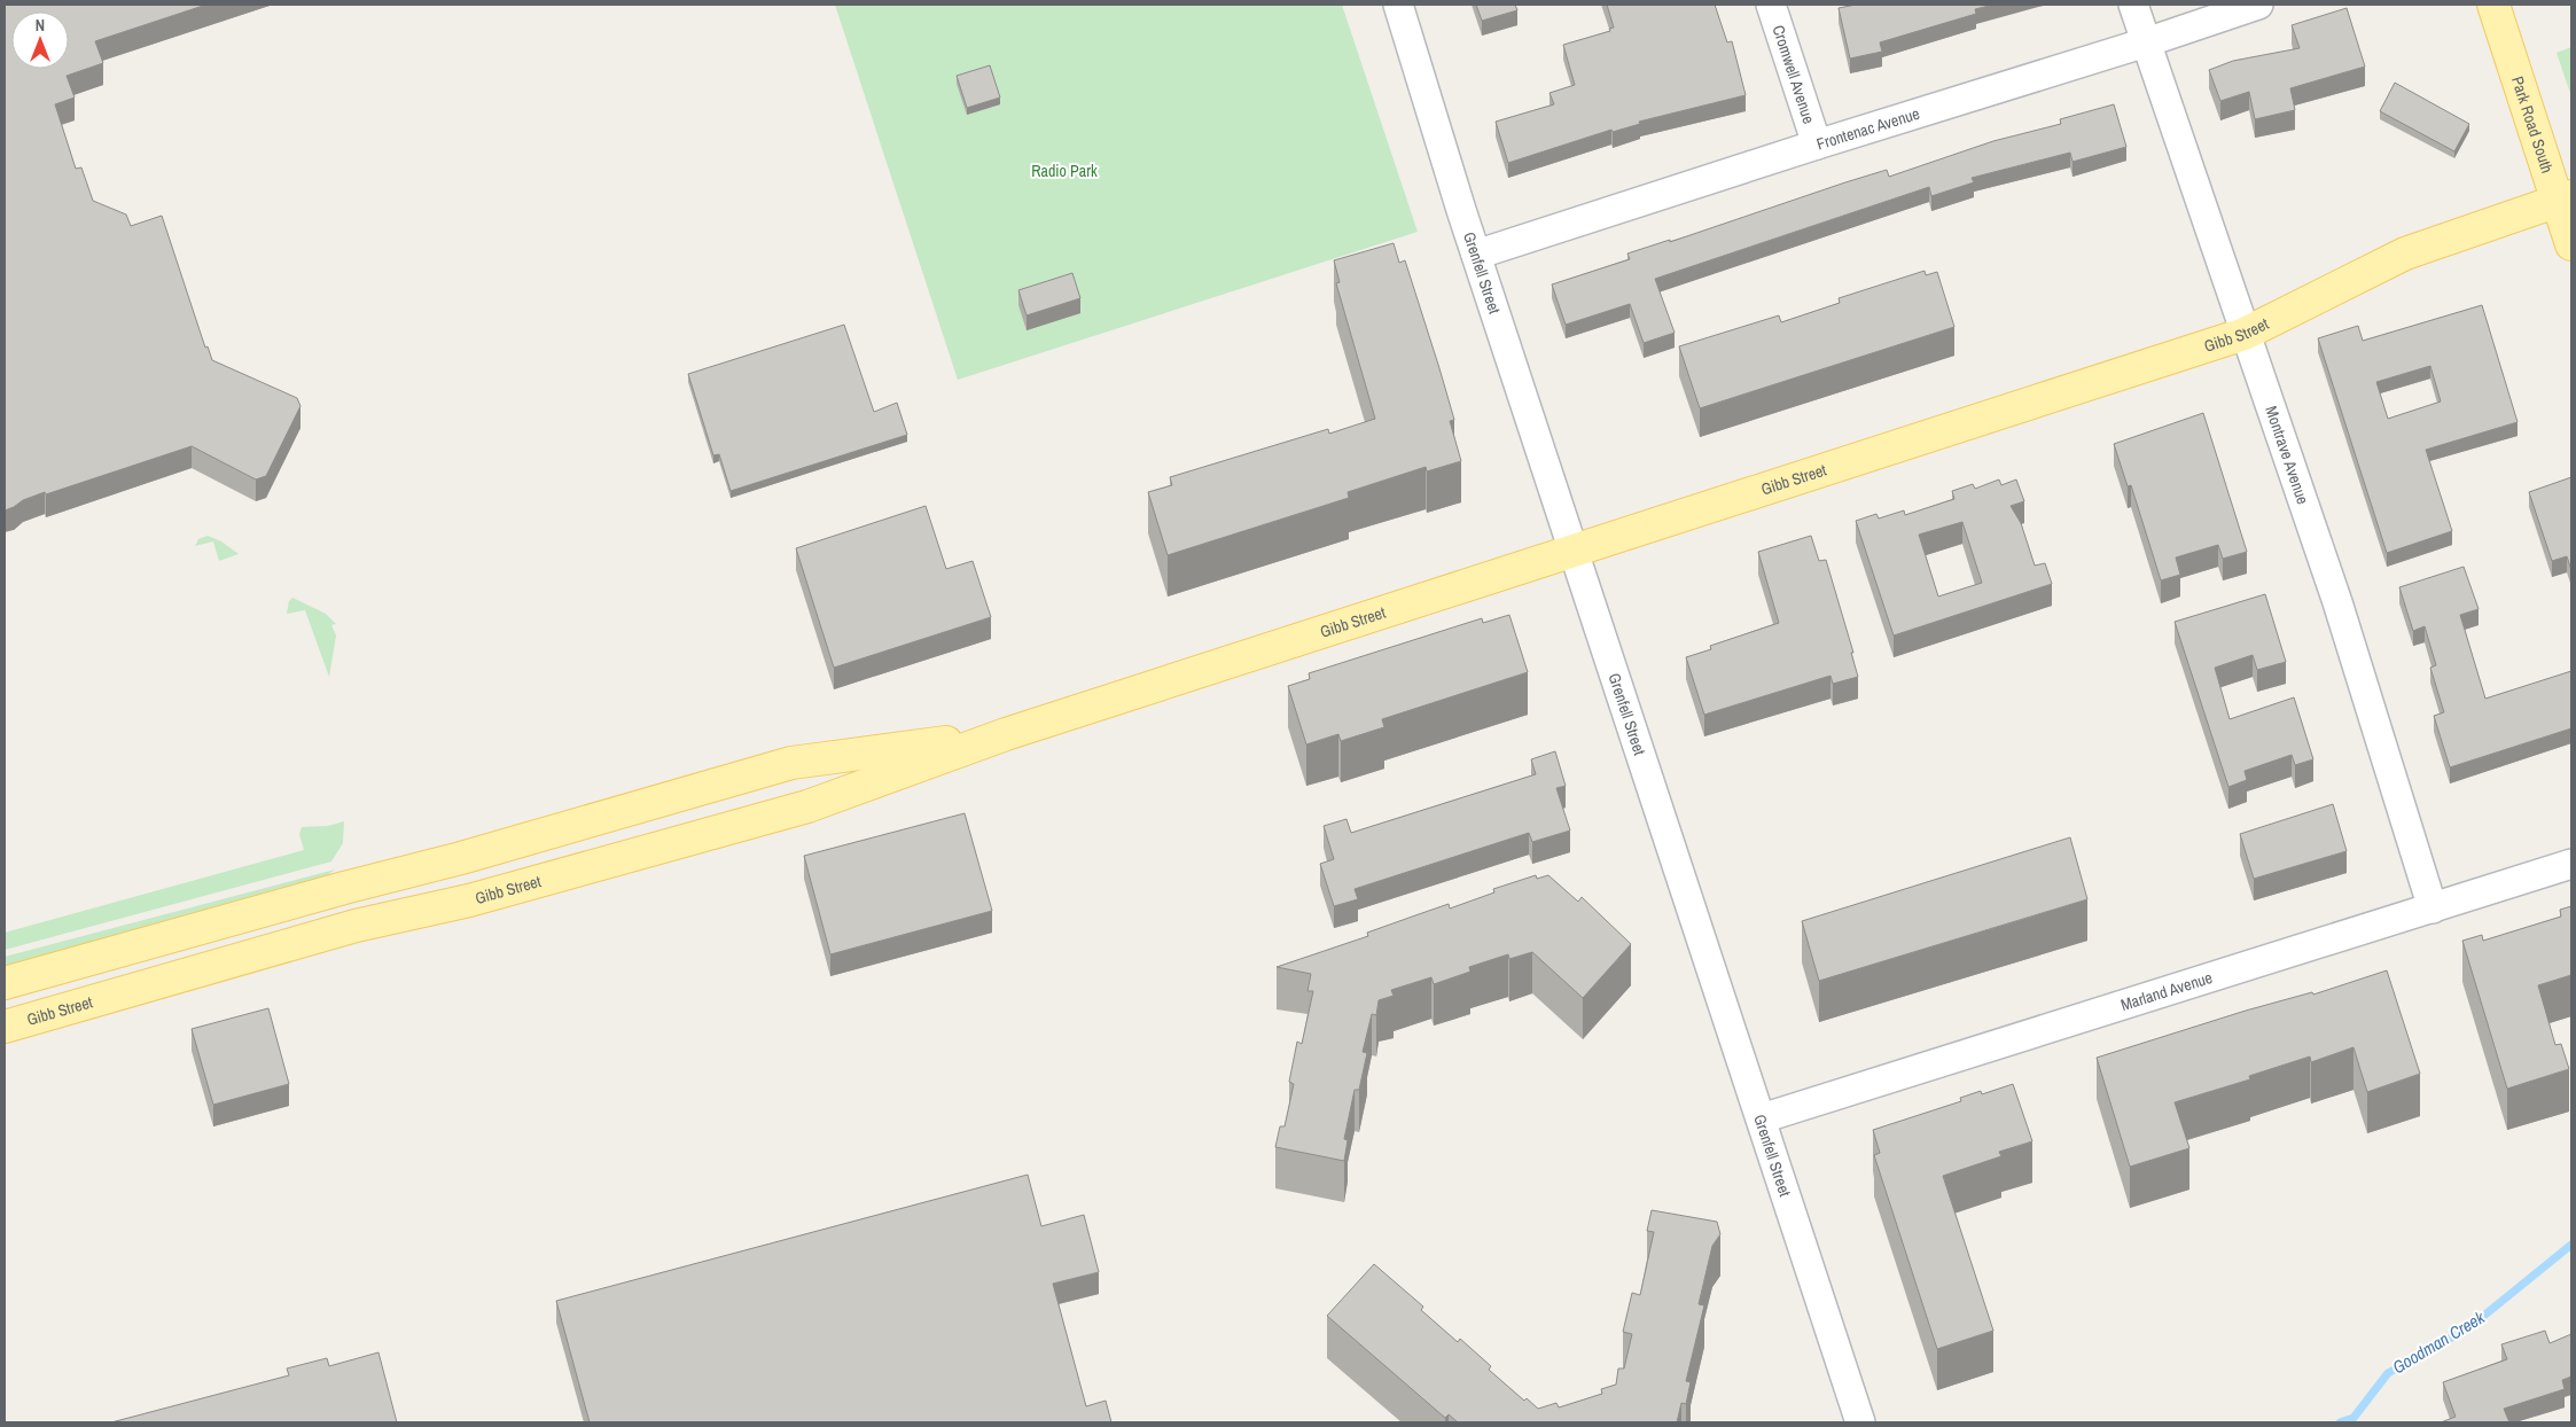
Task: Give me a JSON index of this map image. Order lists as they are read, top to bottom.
{
  "streets": {
    "main road": ["Park Road South", "Gibb Street"],
    "street": [
      "Cromwell Avenue",
      "Frontenac Avenue",
      "Grenfell Street",
      "Montrave Avenue",
      "Marland Avenue"
    ]
  },
  "crossings": [
    ["Cromwell Avenue", "Frontenac Avenue"],
    ["Park Road South", "Gibb Street"],
    ["Frontenac Avenue", "Grenfell Street"],
    ["Frontenac Avenue", "Montrave Avenue"],
    ["Grenfell Street", "Gibb Street"],
    ["Grenfell Street", "Marland Avenue"],
    ["Gibb Street", "Montrave Avenue"],
    ["Montrave Avenue", "Marland Avenue"]
  ],
  "water": ["Goodman Creek"],
  "parks": ["Radio Park"],
  "north": "top"
}
